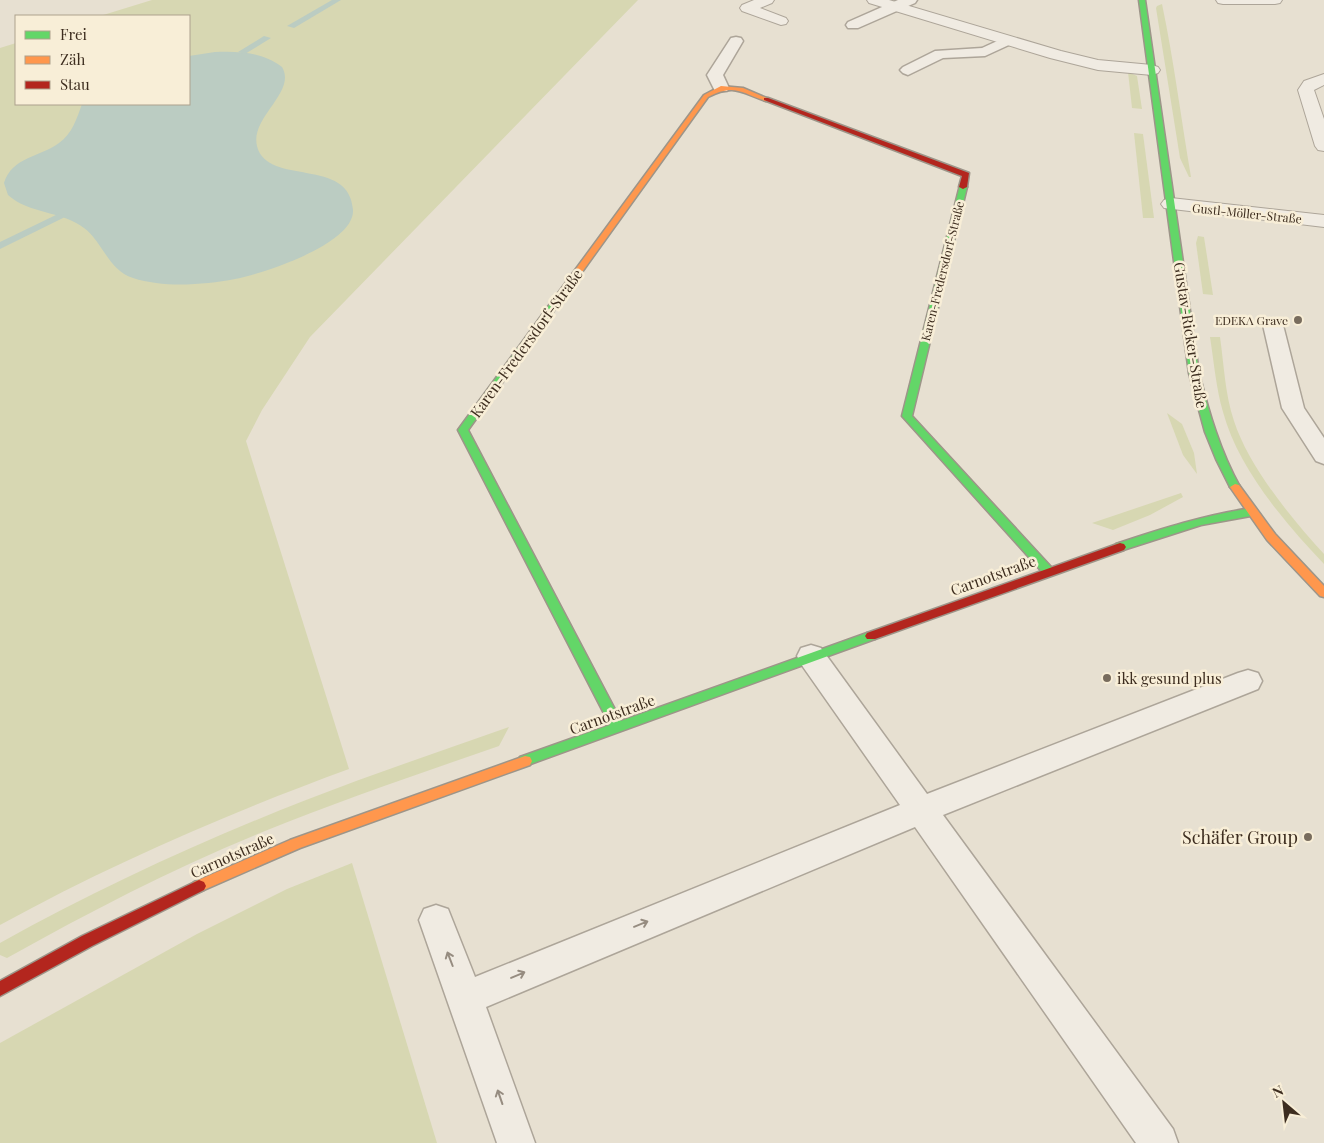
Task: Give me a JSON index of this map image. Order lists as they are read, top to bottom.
{
  "streets": {
    "street": [
      "Gustl-Möller-Straße",
      "Karen-Fredersdorf-Straße",
      "Gustav-Ricker-Straße",
      "Carnotstraße"
    ]
  },
  "crossings": [
    ["Gustl-Möller-Straße", "Gustav-Ricker-Straße"],
    ["Karen-Fredersdorf-Straße", "Carnotstraße"],
    ["Gustav-Ricker-Straße", "Carnotstraße"]
  ],
  "places": ["EDEKA Grave", "ikk gesund plus", "Schäfer Group"],
  "legend": ["Frei", "Zäh", "Stau"],
  "north": "top left"
}
